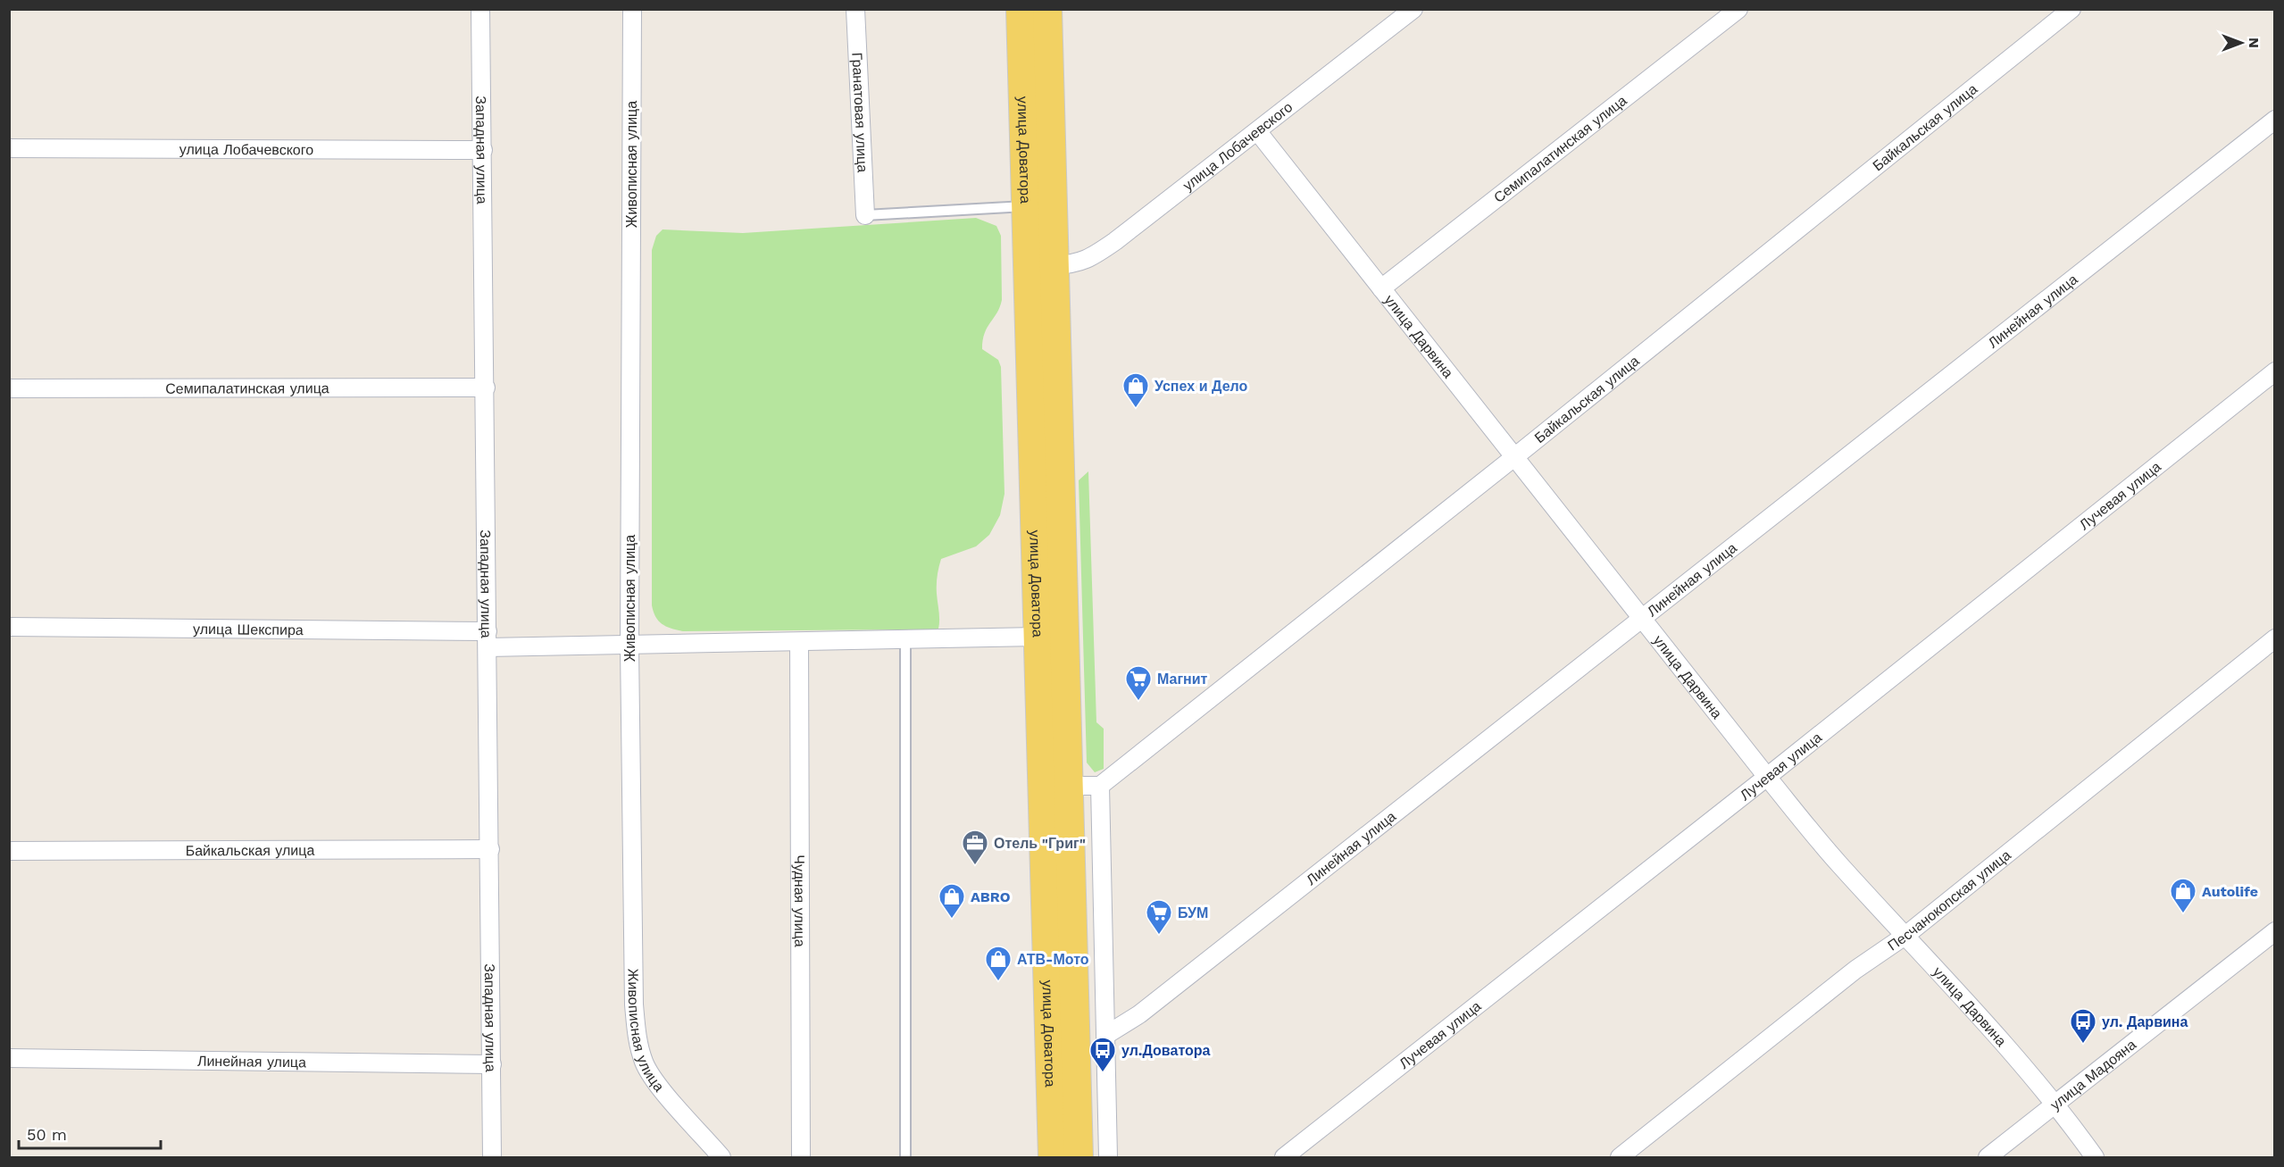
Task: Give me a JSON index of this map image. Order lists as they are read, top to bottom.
{
  "streets": {
    "main road": ["улица Доватора"],
    "street": [
      "Гранатовая улица",
      "Байкальская улица",
      "улица Лобачевского",
      "Семипалатинская улица",
      "Западная улица",
      "Живописная улица",
      "Линейная улица",
      "улица Дарвина",
      "Лучевая улица",
      "улица Шекспира",
      "Песчанокопская улица",
      "Чудная улица",
      "улица Мадояна"
    ]
  },
  "crossings": [
    ["Байкальская улица", "Западная улица"],
    ["Байкальская улица", "улица Дарвина"],
    ["улица Лобачевского", "Западная улица"],
    ["улица Лобачевского", "улица Доватора"],
    ["улица Лобачевского", "улица Дарвина"],
    ["Семипалатинская улица", "Западная улица"],
    ["Семипалатинская улица", "улица Дарвина"],
    ["Западная улица", "Линейная улица"],
    ["Западная улица", "улица Шекспира"],
    ["улица Доватора", "улица Шекспира"],
    ["Живописная улица", "улица Шекспира"],
    ["Линейная улица", "улица Дарвина"],
    ["улица Дарвина", "Лучевая улица"],
    ["улица Дарвина", "Песчанокопская улица"],
    ["улица Дарвина", "улица Мадояна"],
    ["улица Шекспира", "Чудная улица"]
  ],
  "places": {
    "shop": [
      "Успех и Дело",
      "Autolife",
      "ABRO",
      "АТВ-Мото"
    ],
    "supermarket": ["Магнит", "БУМ"],
    "office": ["Отель \"Григ\""],
    "bus stop": ["ул. Дарвина", "ул.Доватора"]
  },
  "scale_bar": "50 m",
  "north": "right"
}
